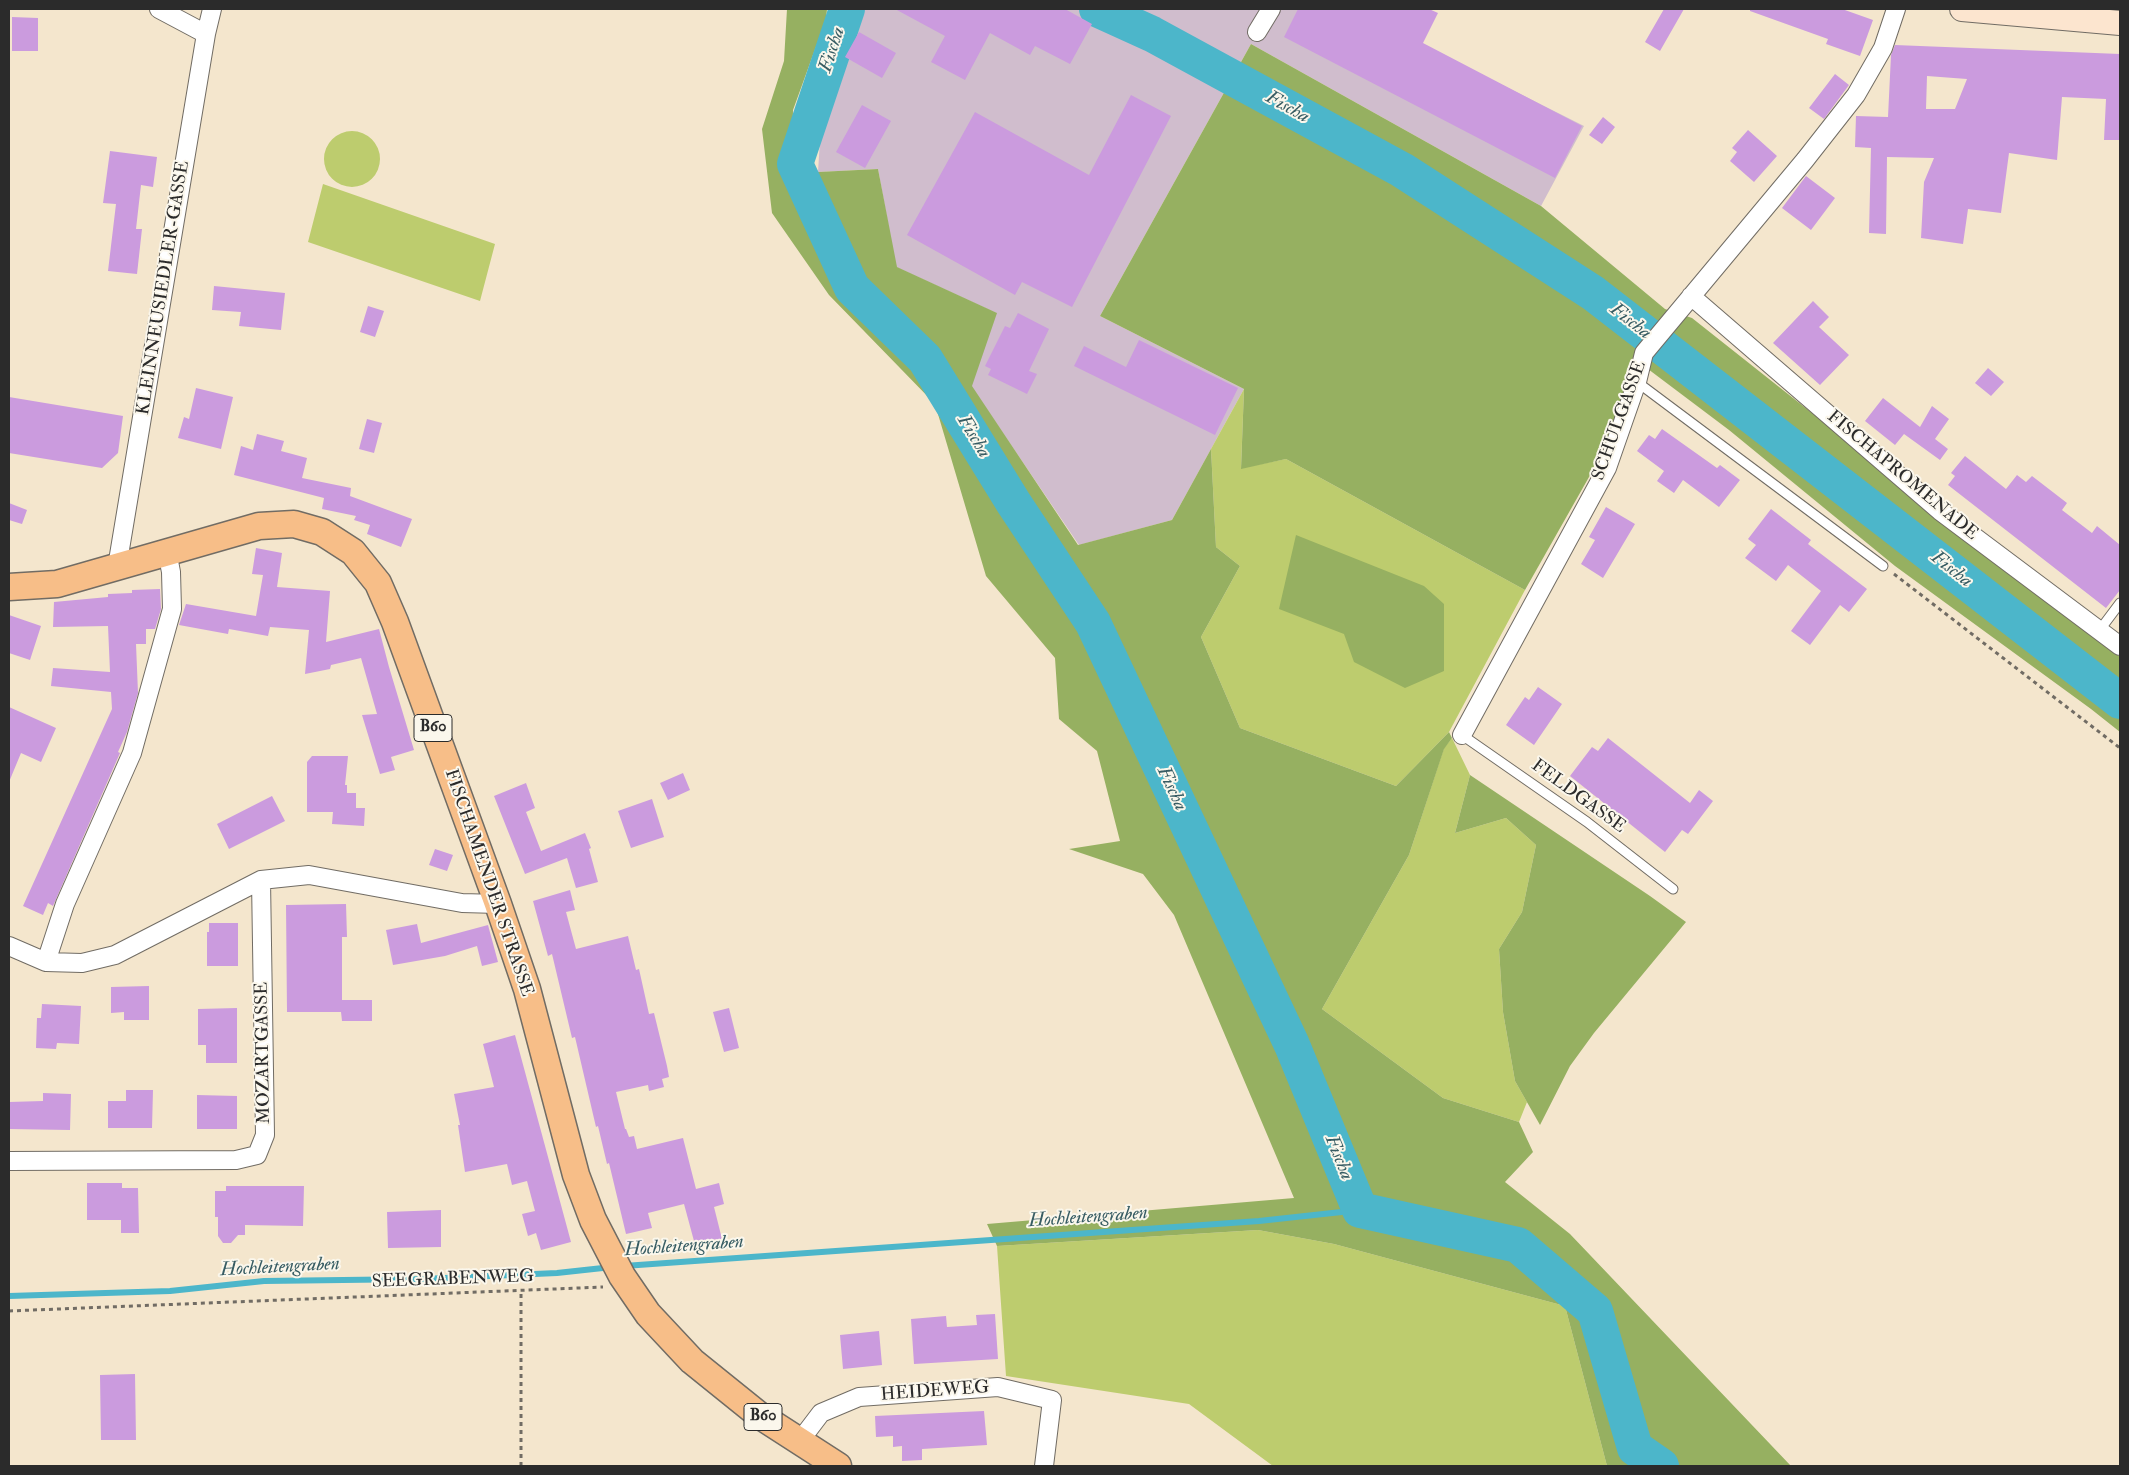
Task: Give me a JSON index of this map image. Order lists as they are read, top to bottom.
{
  "streets": {
    "main road": ["B60", "FISCHAMENDER STRASSE"],
    "street": [
      "KLEINNEUSIEDLER-GASSE",
      "SCHULGASSE",
      "FISCHAPROMENADE",
      "MOZARTGASSE",
      "HEIDEWEG"
    ],
    "lane": ["FELDGASSE"],
    "path": ["SEEGRABENWEG"]
  },
  "crossings": [
    ["KLEINNEUSIEDLER-GASSE", "FISCHAMENDER STRASSE"],
    ["SCHULGASSE", "FISCHAPROMENADE"],
    ["SCHULGASSE", "FELDGASSE"],
    ["B60", "FISCHAMENDER STRASSE"],
    ["B60", "SEEGRABENWEG"],
    ["B60", "HEIDEWEG"],
    ["FISCHAMENDER STRASSE", "SEEGRABENWEG"]
  ],
  "water": ["Fischa", "Hochleitengraben"]
}
